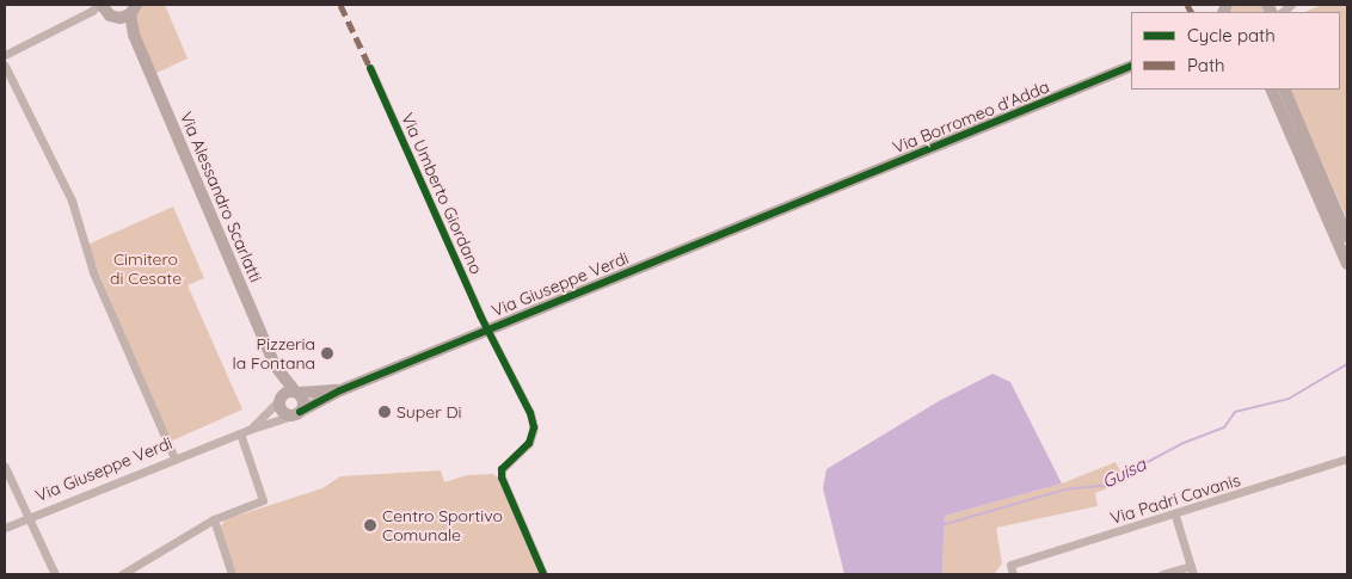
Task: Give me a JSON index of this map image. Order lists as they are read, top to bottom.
{
  "streets": {
    "street": [
      "Via Borromeo d'Adda",
      "Via Umberto Giordano",
      "Via Alessandro Scarlatti",
      "Via Giuseppe Verdi",
      "Via Padri Cavanis"
    ]
  },
  "crossings": [
    ["Via Borromeo d'Adda", "Via Giuseppe Verdi"],
    ["Via Umberto Giordano", "Via Giuseppe Verdi"],
    ["Via Alessandro Scarlatti", "Via Giuseppe Verdi"]
  ],
  "water": ["Guisa"],
  "parks": ["Cimitero di Cesate"],
  "places": ["Pizzeria la Fontana", "Super Di", "Centro Sportivo Comunale"],
  "legend": ["Cycle path", "Path"]
}
